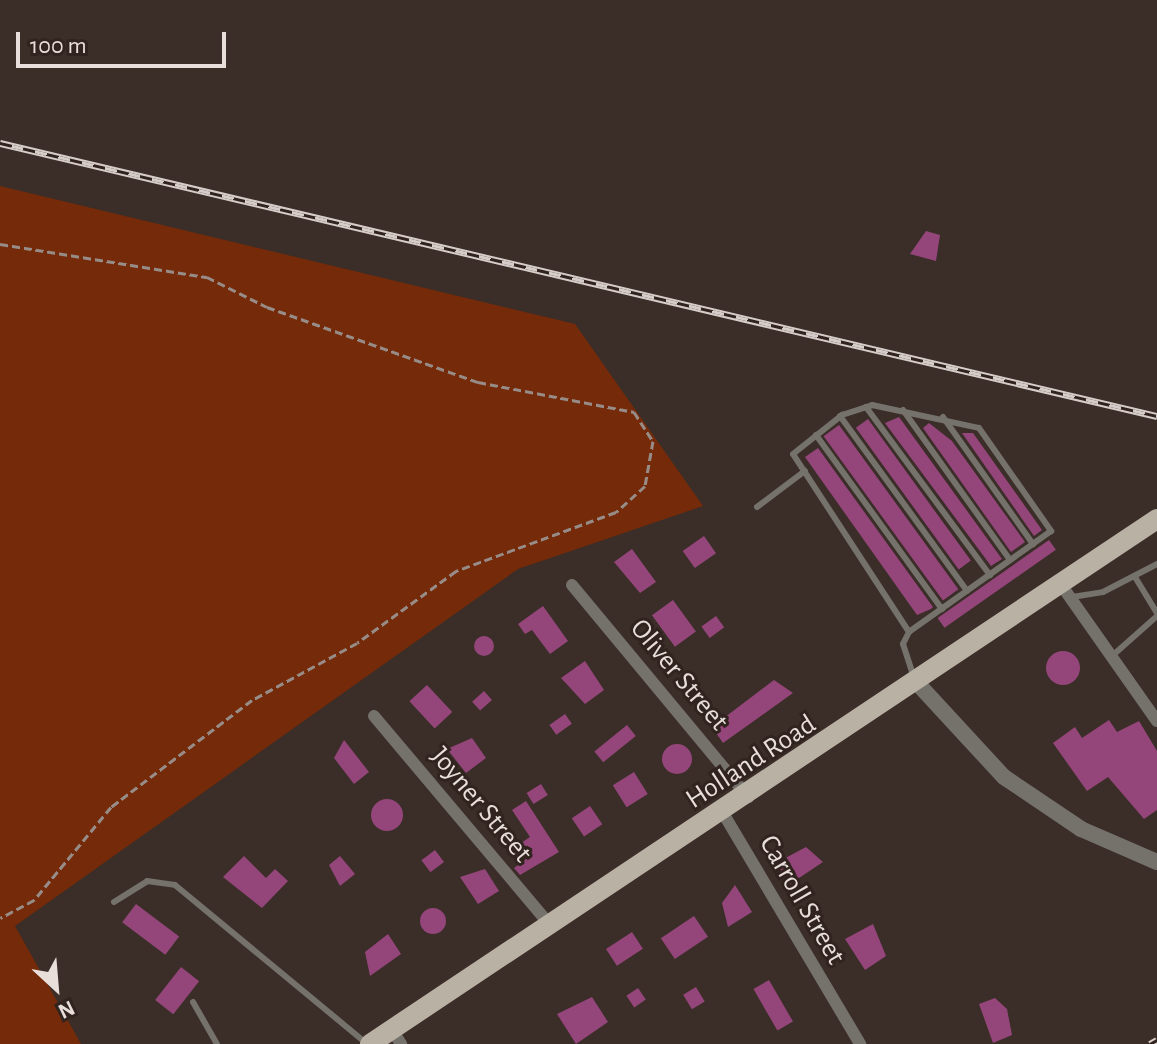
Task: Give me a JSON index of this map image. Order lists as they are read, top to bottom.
{
  "streets": {
    "main road": ["Holland Road"],
    "street": ["Oliver Street", "Joyner Street", "Carroll Street"]
  },
  "crossings": [
    ["Oliver Street", "Holland Road"],
    ["Holland Road", "Joyner Street"],
    ["Holland Road", "Carroll Street"]
  ],
  "scale_bar": "100 m",
  "north": "bottom right"
}
